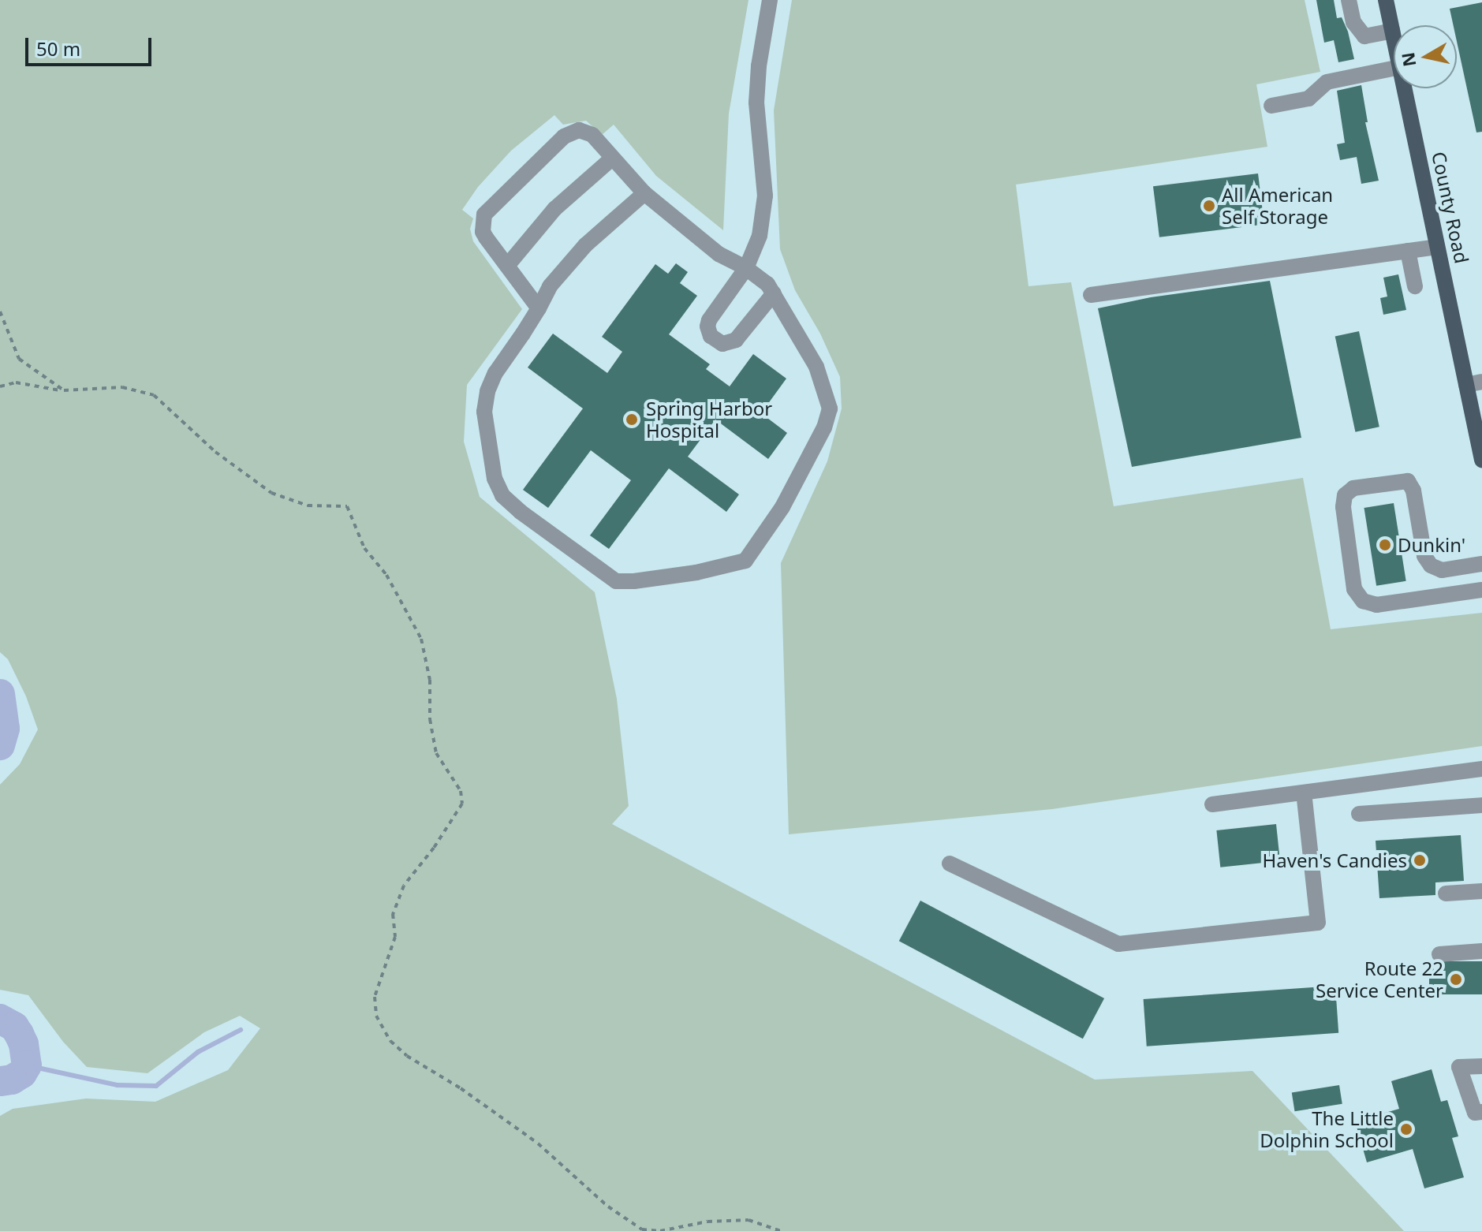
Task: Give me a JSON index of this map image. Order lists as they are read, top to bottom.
{
  "streets": {
    "main road": ["County Road"]
  },
  "places": [
    "All American Self Storage",
    "Spring Harbor Hospital",
    "Dunkin'",
    "Haven's Candies",
    "Route 22 Service Center",
    "The Little Dolphin School"
  ],
  "scale_bar": "50 m",
  "north": "left"
}
